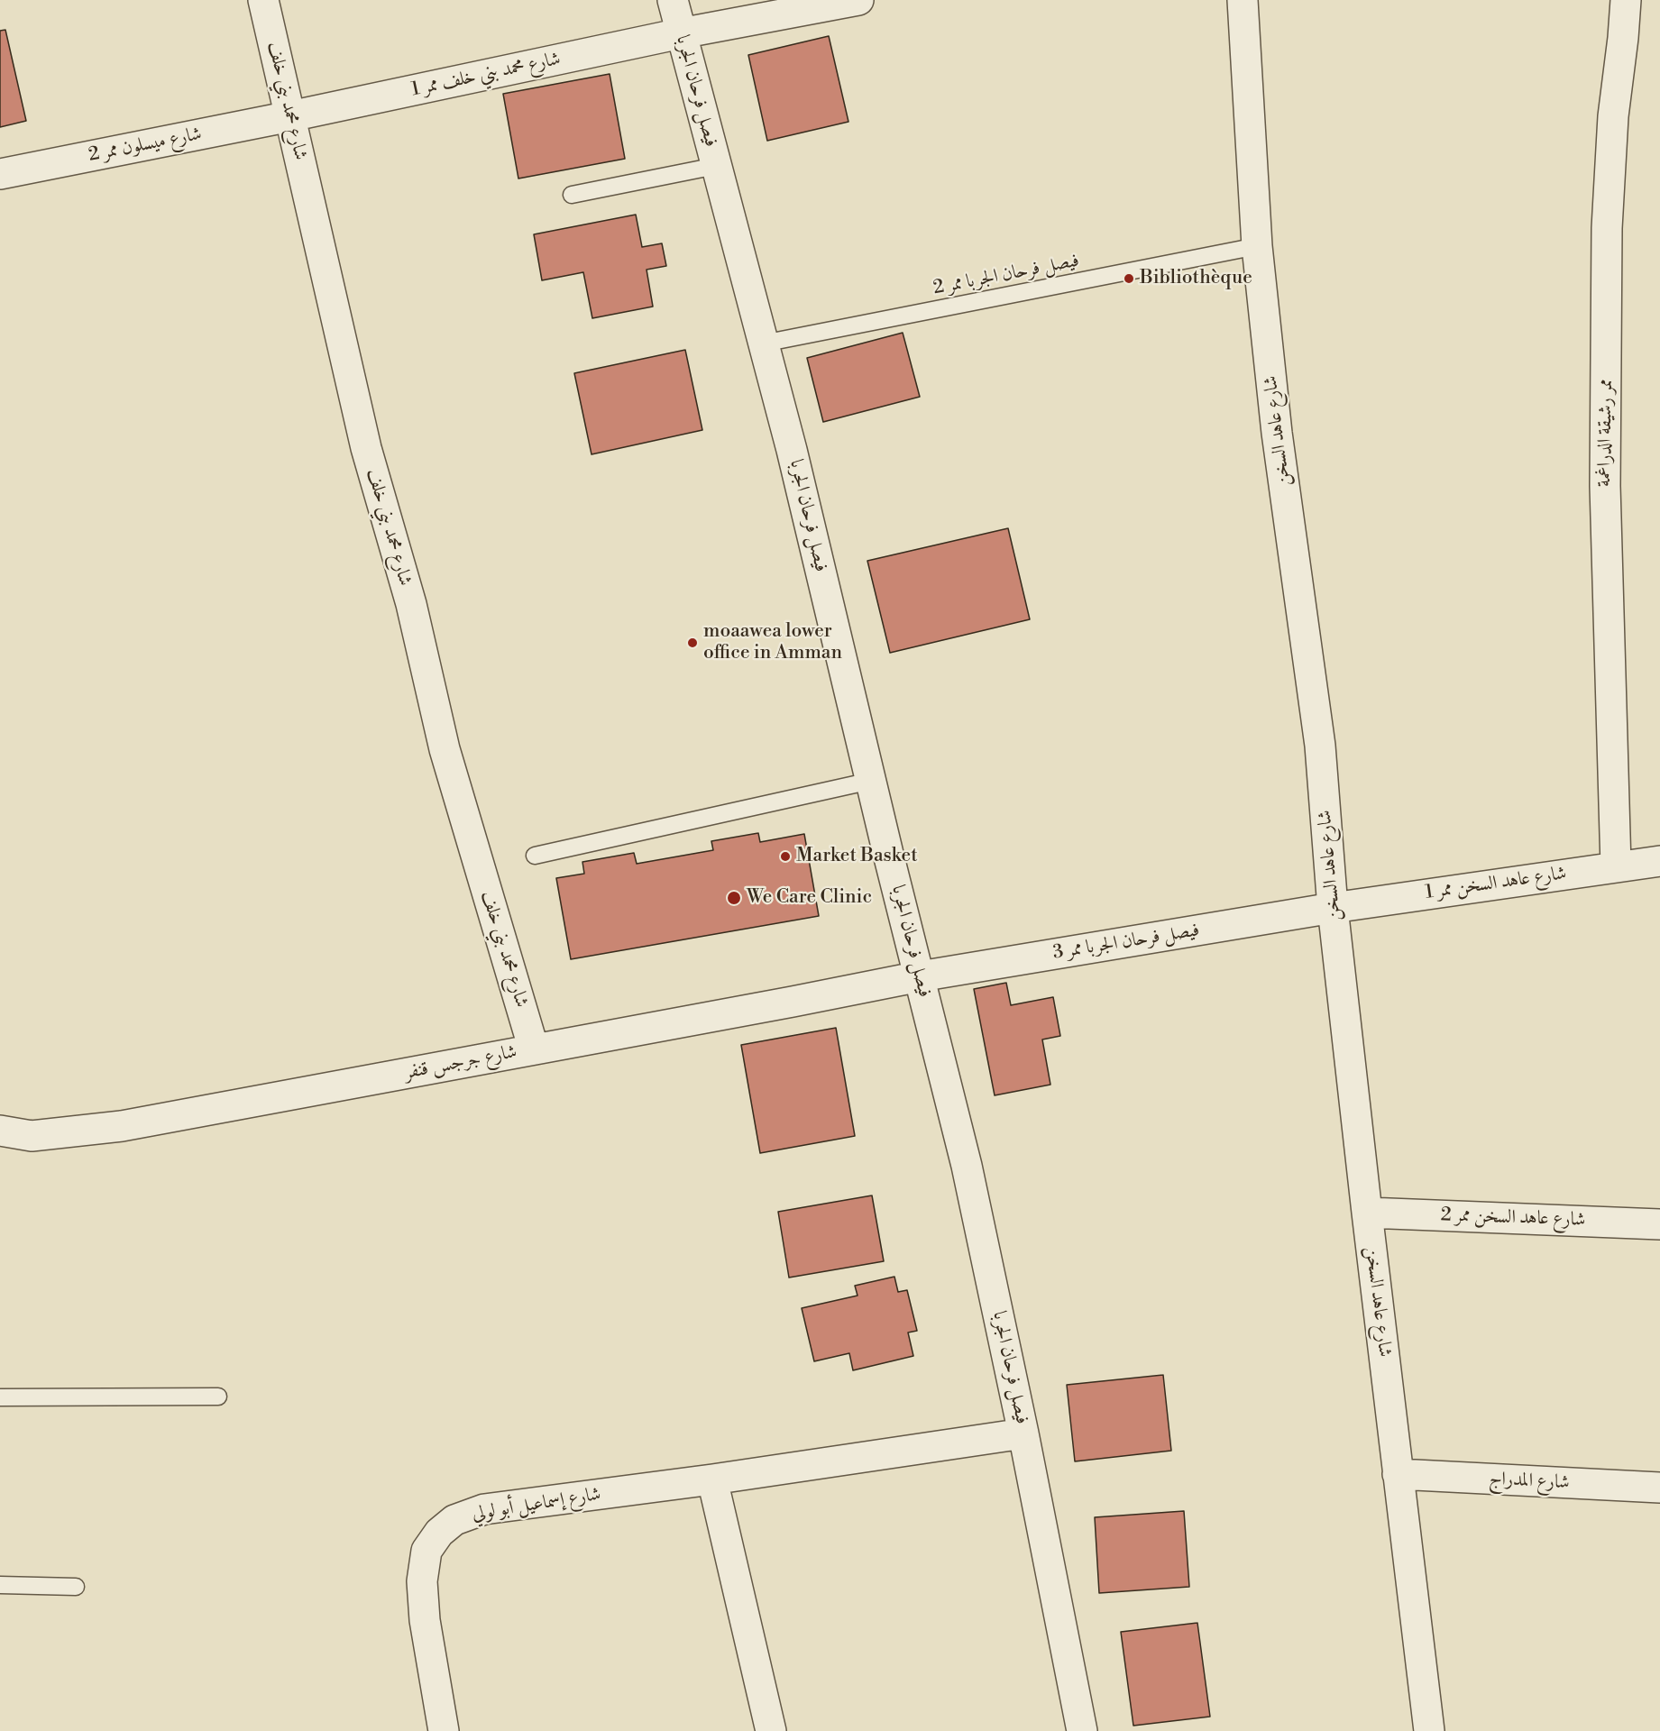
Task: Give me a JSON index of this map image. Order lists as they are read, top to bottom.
{
  "streets": {
    "street": [
      "شارع محمد بني خلف ممر 1",
      "فيصل فرحان الجربا",
      "شارع محمد بني خلف",
      "شارع ميسلون ممر 2",
      "شارع عاهد السخن",
      "ممر رشيقة الدراغمة",
      "شارع عاهد السخن ممر 1",
      "فيصل فرحان الجربا ممر 3",
      "شارع جرجس قنفر",
      "شارع عاهد السخن ممر 2",
      "شارع المدراج",
      "شارع إسماعيل أبو لولي"
    ],
    "lane": ["فيصل فرحان الجربا ممر 2"]
  },
  "crossings": [
    ["شارع محمد بني خلف ممر 1", "فيصل فرحان الجربا"],
    ["شارع محمد بني خلف ممر 1", "شارع محمد بني خلف"],
    ["شارع محمد بني خلف ممر 1", "شارع ميسلون ممر 2"],
    ["فيصل فرحان الجربا", "فيصل فرحان الجربا ممر 2"],
    ["فيصل فرحان الجربا", "فيصل فرحان الجربا ممر 3"],
    ["فيصل فرحان الجربا", "شارع جرجس قنفر"],
    ["فيصل فرحان الجربا", "شارع إسماعيل أبو لولي"],
    ["شارع محمد بني خلف", "شارع ميسلون ممر 2"],
    ["شارع محمد بني خلف", "شارع جرجس قنفر"],
    ["فيصل فرحان الجربا ممر 2", "شارع عاهد السخن"],
    ["شارع عاهد السخن", "شارع عاهد السخن ممر 1"],
    ["شارع عاهد السخن", "فيصل فرحان الجربا ممر 3"],
    ["شارع عاهد السخن", "شارع عاهد السخن ممر 2"],
    ["شارع عاهد السخن", "شارع المدراج"],
    ["ممر رشيقة الدراغمة", "شارع عاهد السخن ممر 1"],
    ["شارع عاهد السخن ممر 1", "فيصل فرحان الجربا ممر 3"],
    ["فيصل فرحان الجربا ممر 3", "شارع جرجس قنفر"]
  ],
  "places": [
    "Bibliothèque",
    "moaawea lower office in Amman",
    "Market Basket",
    "We Care Clinic"
  ]
}
